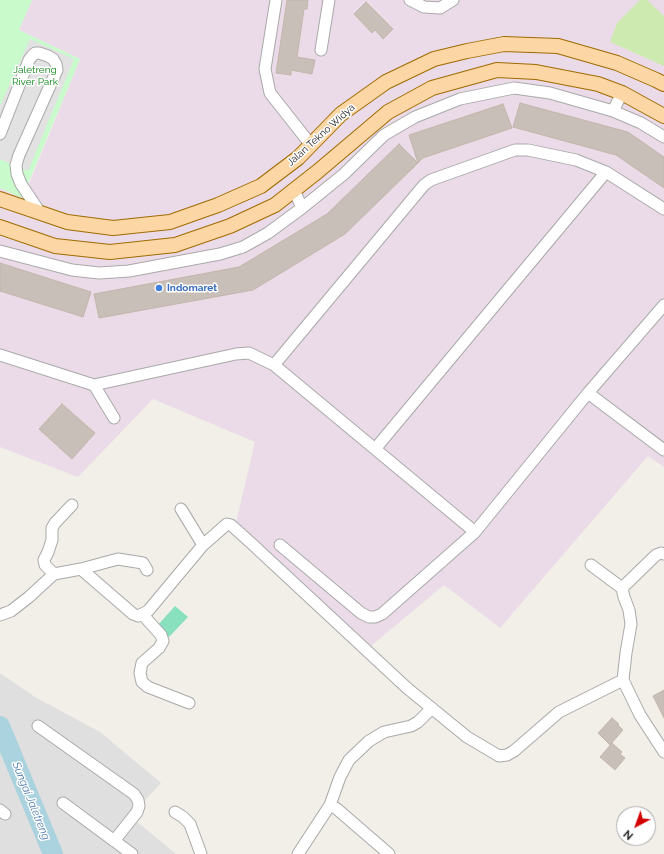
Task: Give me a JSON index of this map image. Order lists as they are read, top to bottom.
{
  "streets": {
    "main road": ["Jalan Tekno Widya"]
  },
  "water": ["Sungai Jaletreng"],
  "parks": ["Jaletreng River Park"],
  "places": ["Indomaret"],
  "north": "bottom left"
}
